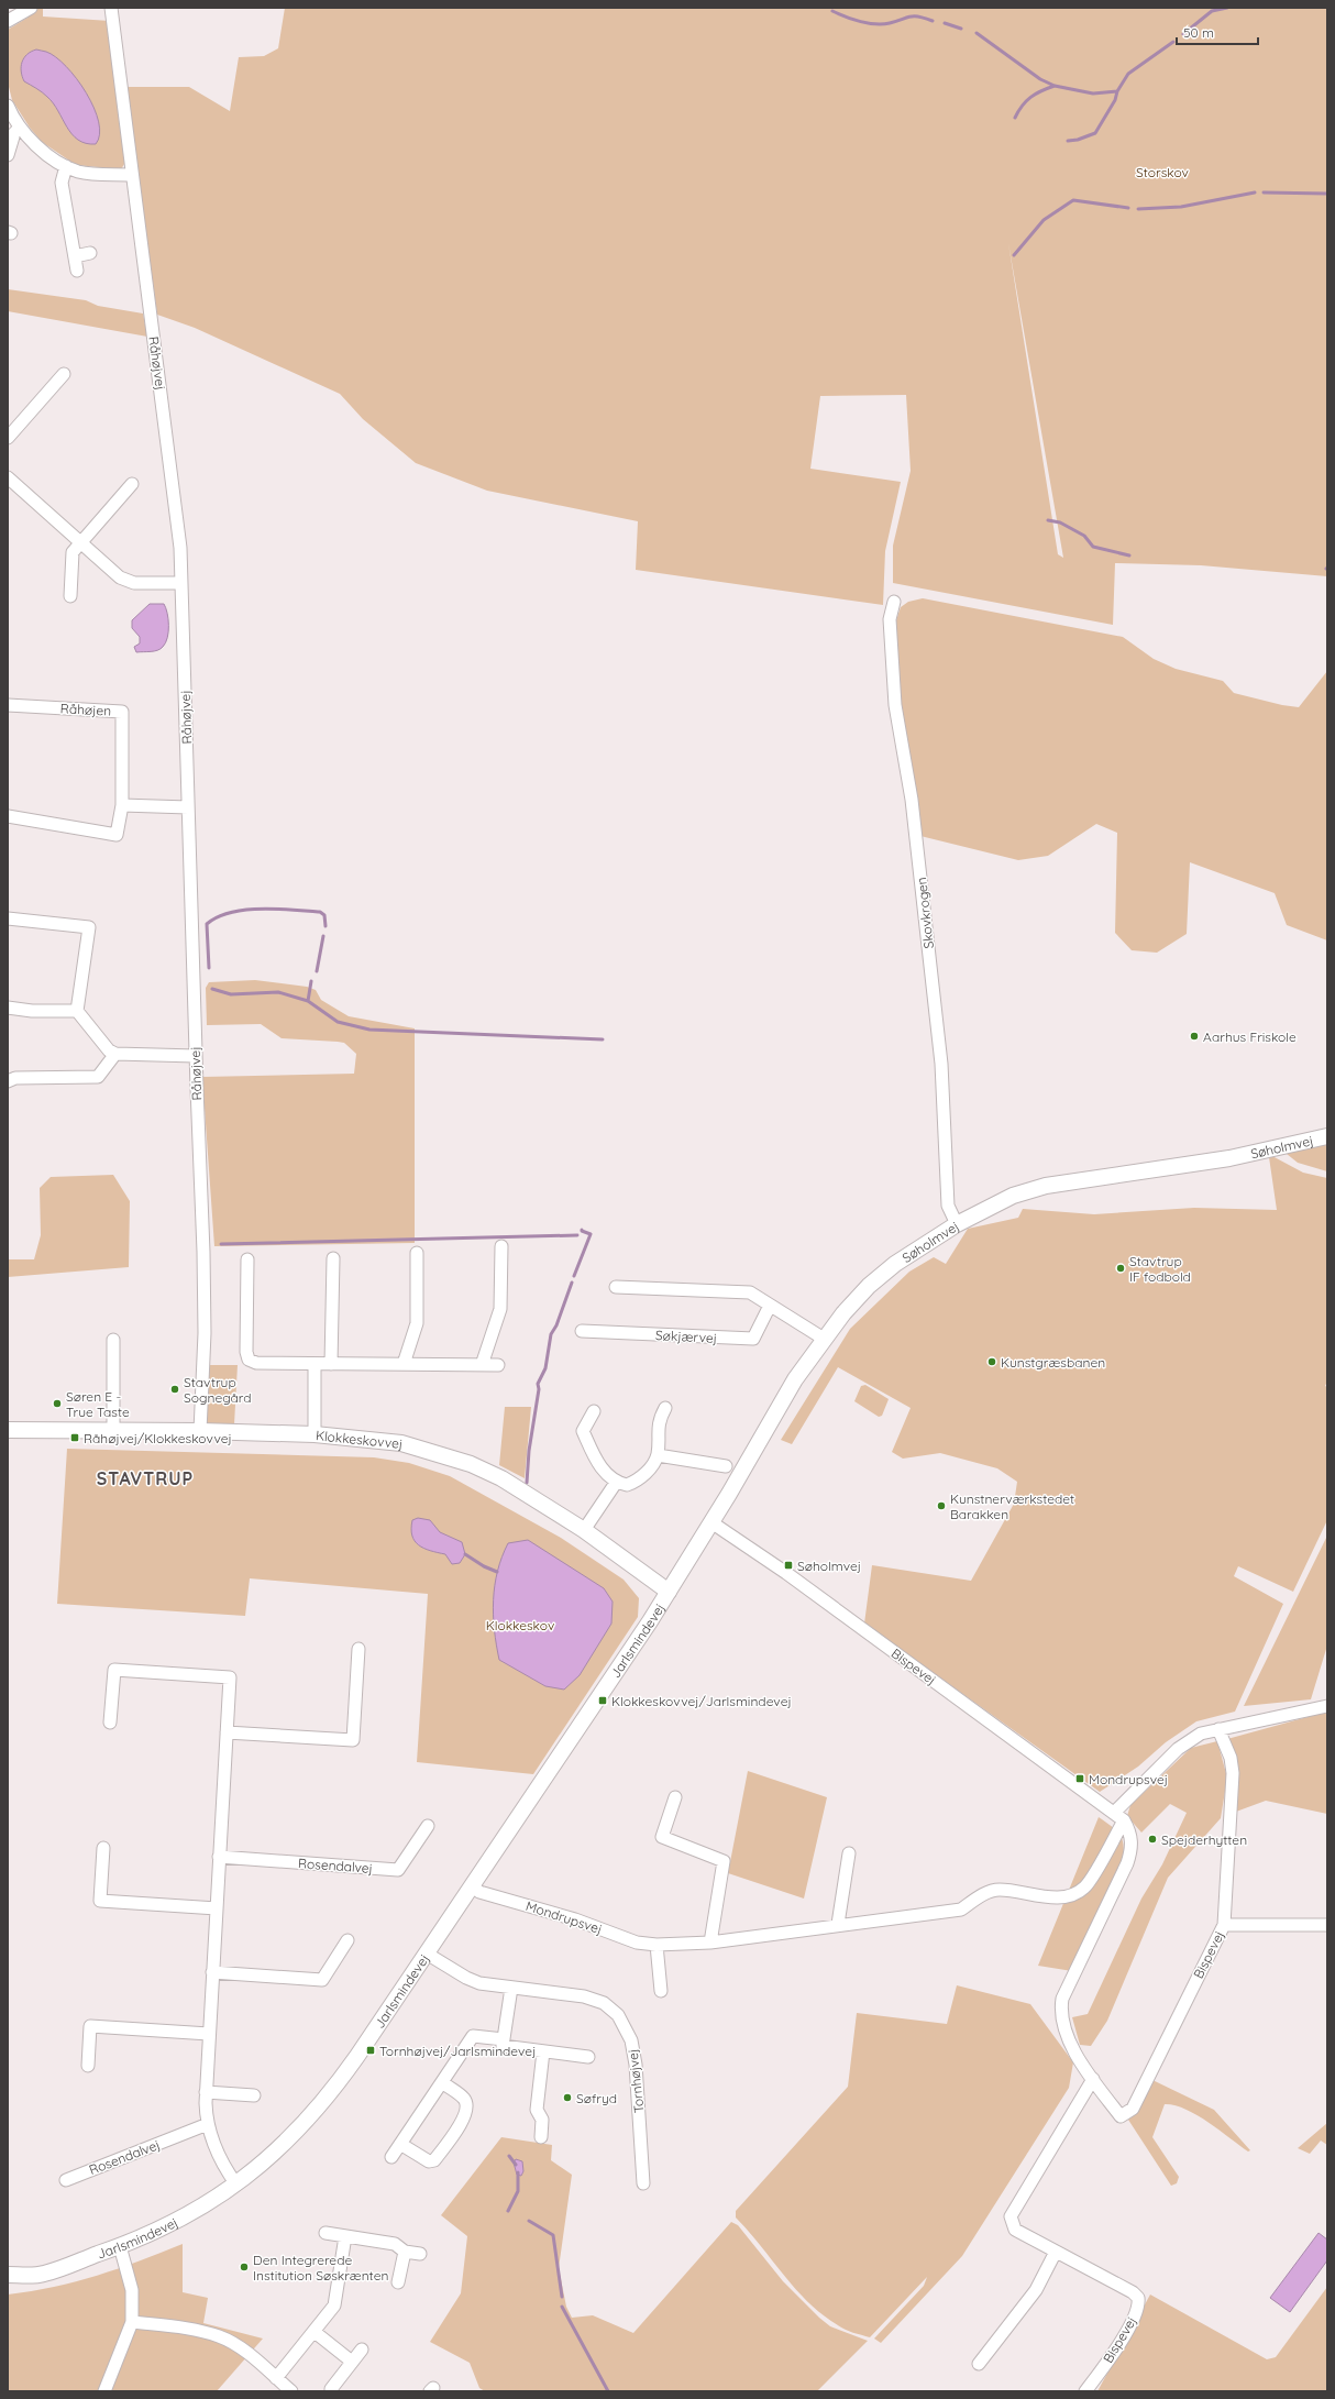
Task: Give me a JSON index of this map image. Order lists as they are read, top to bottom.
{
  "streets": {
    "street": [
      "Råhøjvej",
      "Råhøjen",
      "Skovkrogen",
      "Søholmvej",
      "Søkjærvej",
      "Klokkeskovvej",
      "Jarlsmindevej",
      "Bispevej",
      "Rosendalvej",
      "Mondrupsvej",
      "Tornhøjvej"
    ]
  },
  "crossings": [
    ["Råhøjvej", "Klokkeskovvej"],
    ["Skovkrogen", "Søholmvej"],
    ["Søholmvej", "Klokkeskovvej"],
    ["Søholmvej", "Jarlsmindevej"],
    ["Søholmvej", "Bispevej"],
    ["Klokkeskovvej", "Jarlsmindevej"],
    ["Jarlsmindevej", "Mondrupsvej"],
    ["Jarlsmindevej", "Tornhøjvej"],
    ["Bispevej", "Mondrupsvej"]
  ],
  "districts": ["STAVTRUP"],
  "parks": ["Storskov", "Klokkeskov"],
  "places": {
    "other": [
      "Aarhus Friskole",
      "Stavtrup IF fodbold",
      "Kunstgræsbanen",
      "Stavtrup Sognegård",
      "Søren E - True Taste",
      "Kunstnerværkstedet Barakken",
      "Spejderhytten",
      "Søfryd",
      "Den Integrerede Institution Søskrænten"
    ],
    "transit": [
      "Råhøjvej/Klokkeskovvej",
      "Søholmvej",
      "Klokkeskovvej/Jarlsmindevej",
      "Mondrupsvej",
      "Tornhøjvej/Jarlsmindevej"
    ]
  },
  "scale_bar": "50 m"
}
